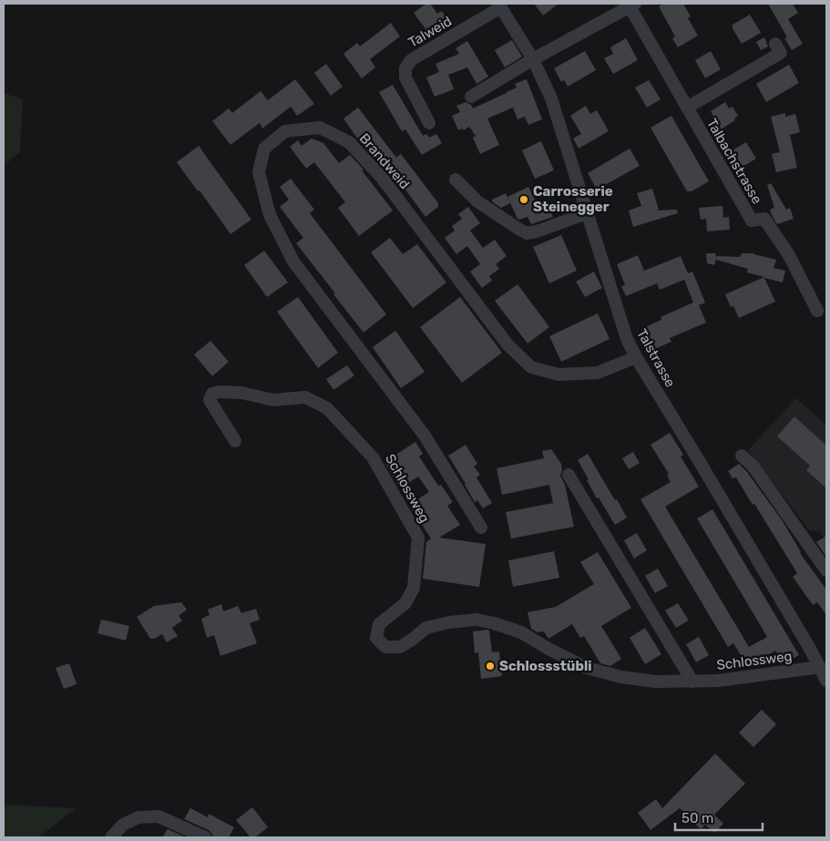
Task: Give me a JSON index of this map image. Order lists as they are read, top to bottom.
{
  "streets": {
    "street": [
      "Talweid",
      "Brandweid",
      "Talbachstrasse",
      "Talstrasse",
      "Schlossweg"
    ]
  },
  "crossings": [
    ["Talweid", "Talstrasse"],
    ["Brandweid", "Talstrasse"],
    ["Talbachstrasse", "Talstrasse"],
    ["Talstrasse", "Schlossweg"]
  ],
  "places": ["Carrosserie Steinegger", "Schlossstübli"],
  "scale_bar": "50 m"
}
